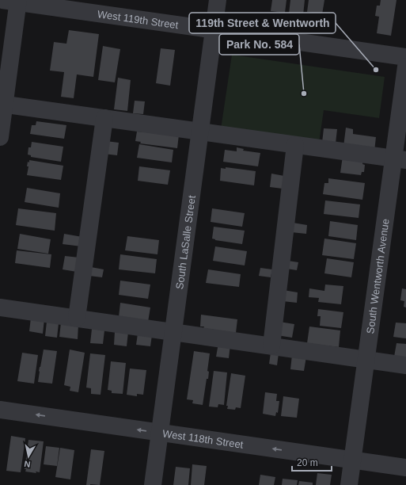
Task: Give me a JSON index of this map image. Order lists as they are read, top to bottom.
{
  "streets": {
    "street": [
      "West 119th Street",
      "South LaSalle Street",
      "South Wentworth Avenue",
      "West 118th Street"
    ]
  },
  "crossings": [
    ["West 119th Street", "South LaSalle Street"],
    ["South LaSalle Street", "West 118th Street"],
    ["South Wentworth Avenue", "West 118th Street"]
  ],
  "places": ["119th Street & Wentworth", "Park No. 584"],
  "scale_bar": "20 m",
  "north": "bottom"
}
